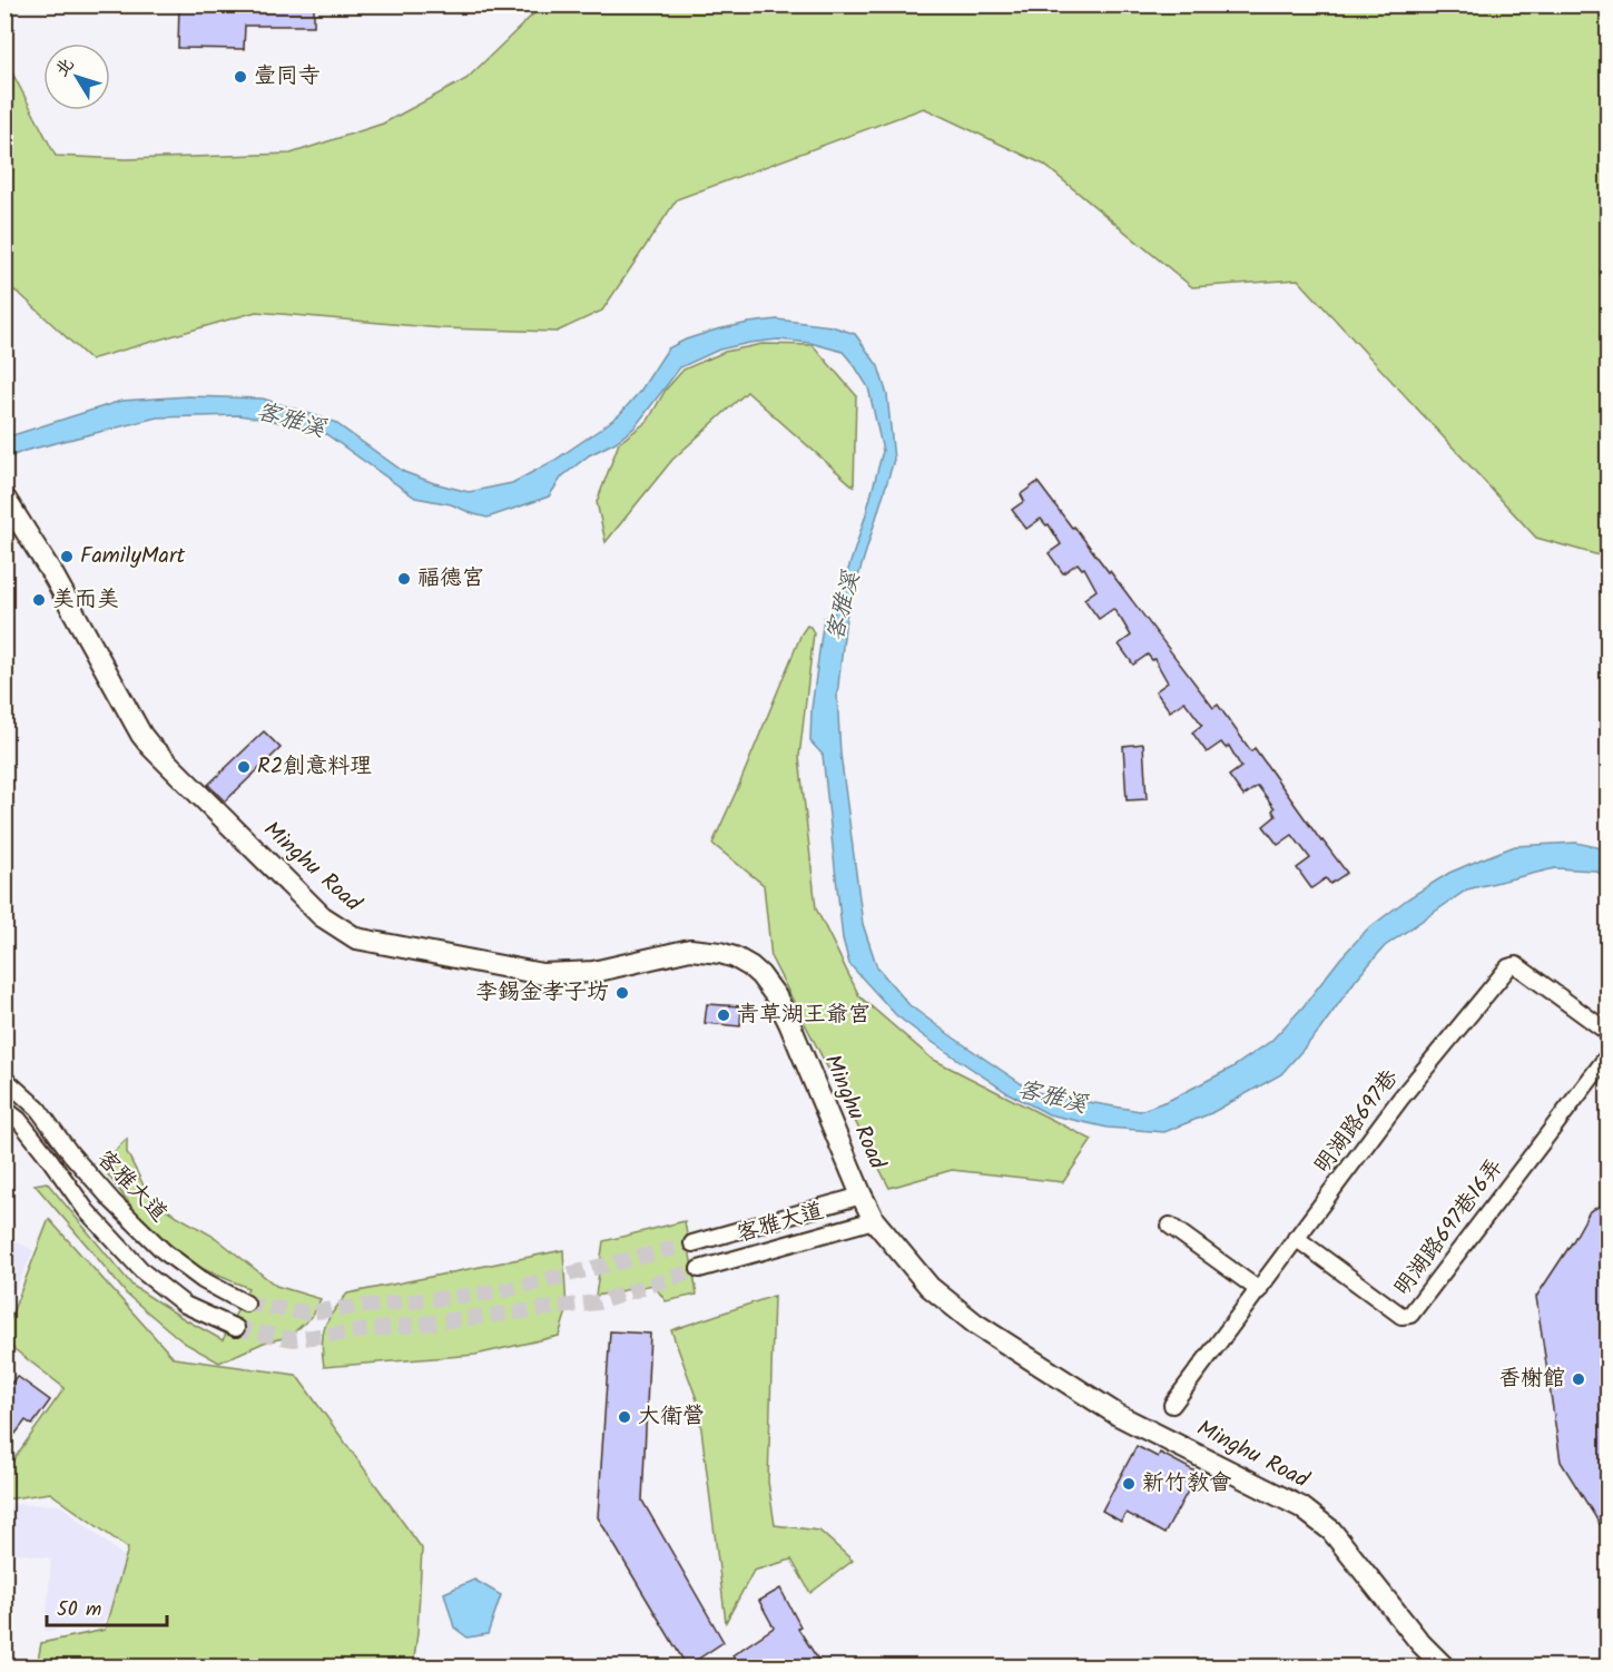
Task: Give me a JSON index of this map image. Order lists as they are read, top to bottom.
{
  "streets": {
    "main road": ["Minghu Road"],
    "street": ["明湖路697巷", "客雅大道", "明湖路697巷16弄"]
  },
  "crossings": [
    ["Minghu Road", "客雅大道"],
    ["明湖路697巷", "明湖路697巷16弄"]
  ],
  "water": ["客雅溪"],
  "places": [
    "壹同寺",
    "FamilyMart",
    "福德宮",
    "美而美",
    "R2創意料理",
    "李錫金孝子坊",
    "青草湖王爺宮",
    "香榭館",
    "大衛營",
    "新竹教會"
  ],
  "scale_bar": "50 m",
  "north": "top left"
}
